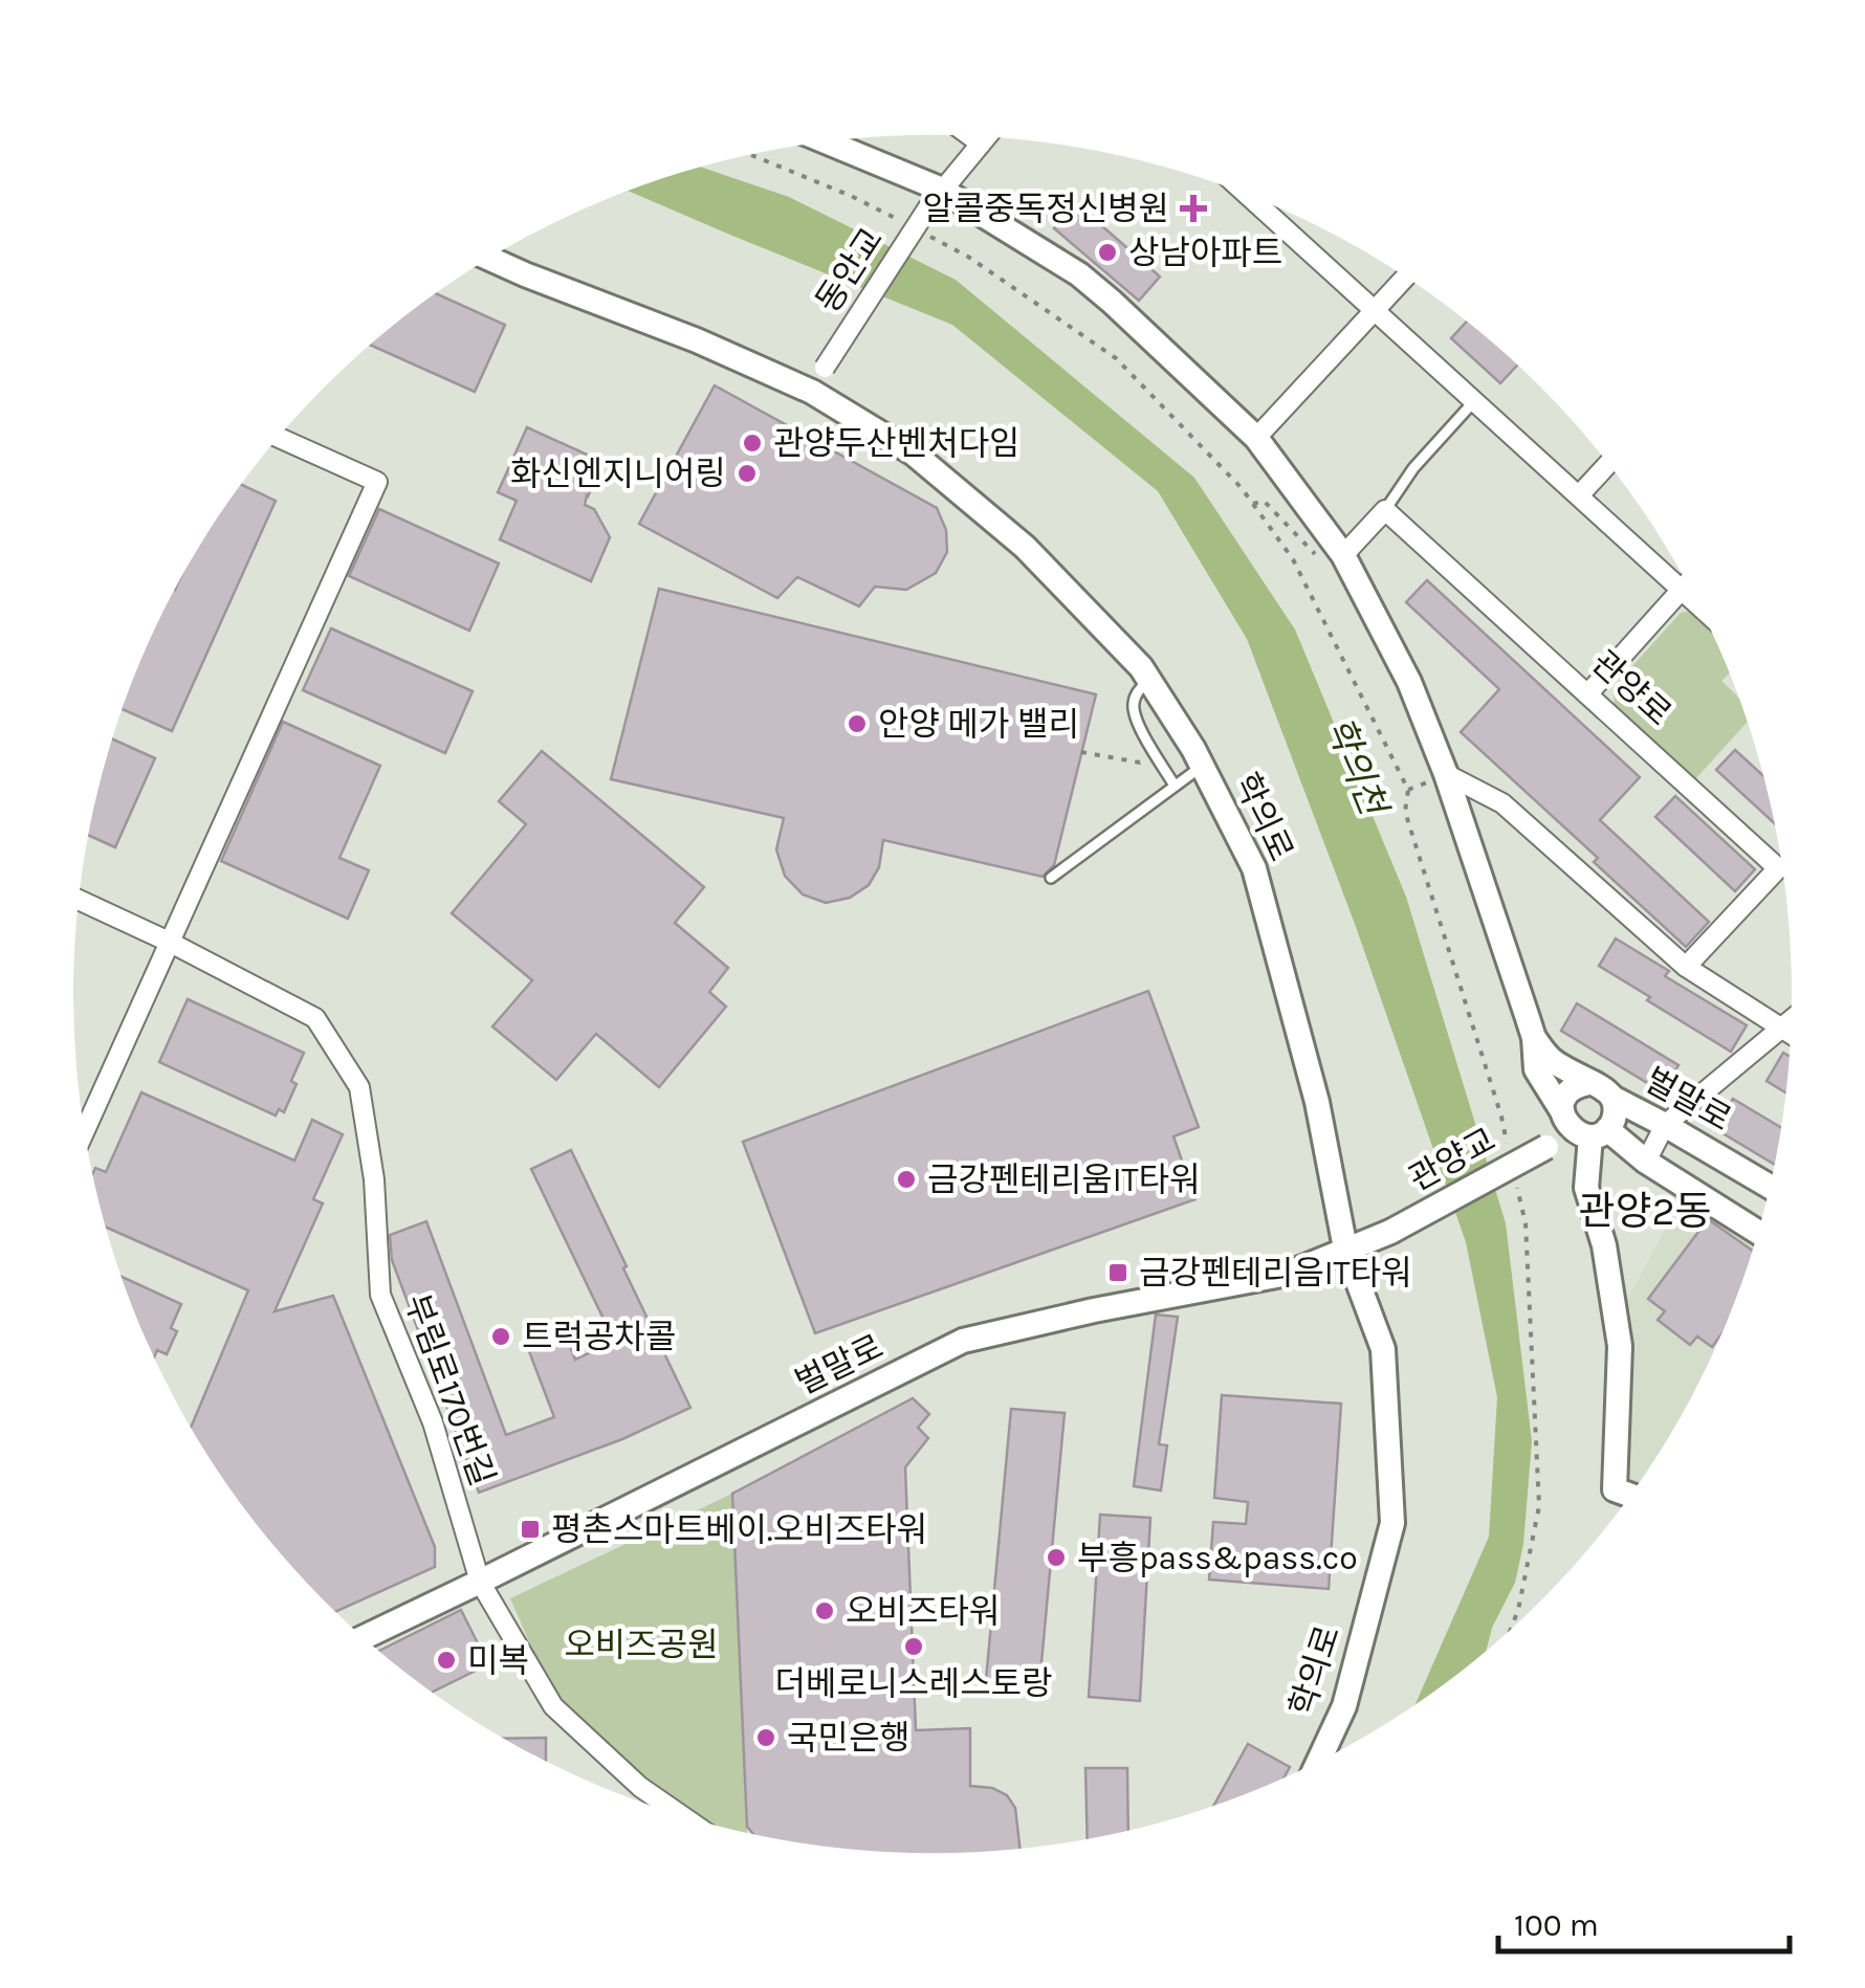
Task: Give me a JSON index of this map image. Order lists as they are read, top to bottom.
{
  "streets": {
    "street": [
      "동안교",
      "관양로",
      "학의로",
      "벌말로",
      "관양교",
      "부림로170번길"
    ]
  },
  "crossings": [
    ["동안교", "학의로"],
    ["학의로", "벌말로"],
    ["벌말로", "관양교"],
    ["벌말로", "부림로170번길"]
  ],
  "districts": ["관양2동"],
  "water": ["학의천"],
  "parks": ["오비즈공원"],
  "places": {
    "health": ["알콜중독정신병원"],
    "other": [
      "상남아파트",
      "관양두산벤처다임",
      "화신엔지니어링",
      "안양 메가 밸리",
      "금강펜테리움IT타워",
      "트럭공차콜",
      "부흥pass&pass.co",
      "오비즈타워",
      "더베로니스레스토랑",
      "미복",
      "국민은행"
    ],
    "transit": ["금강펜테리음IT타워", "평촌스마트베이.오비즈타워"]
  },
  "scale_bar": "100 m"
}
